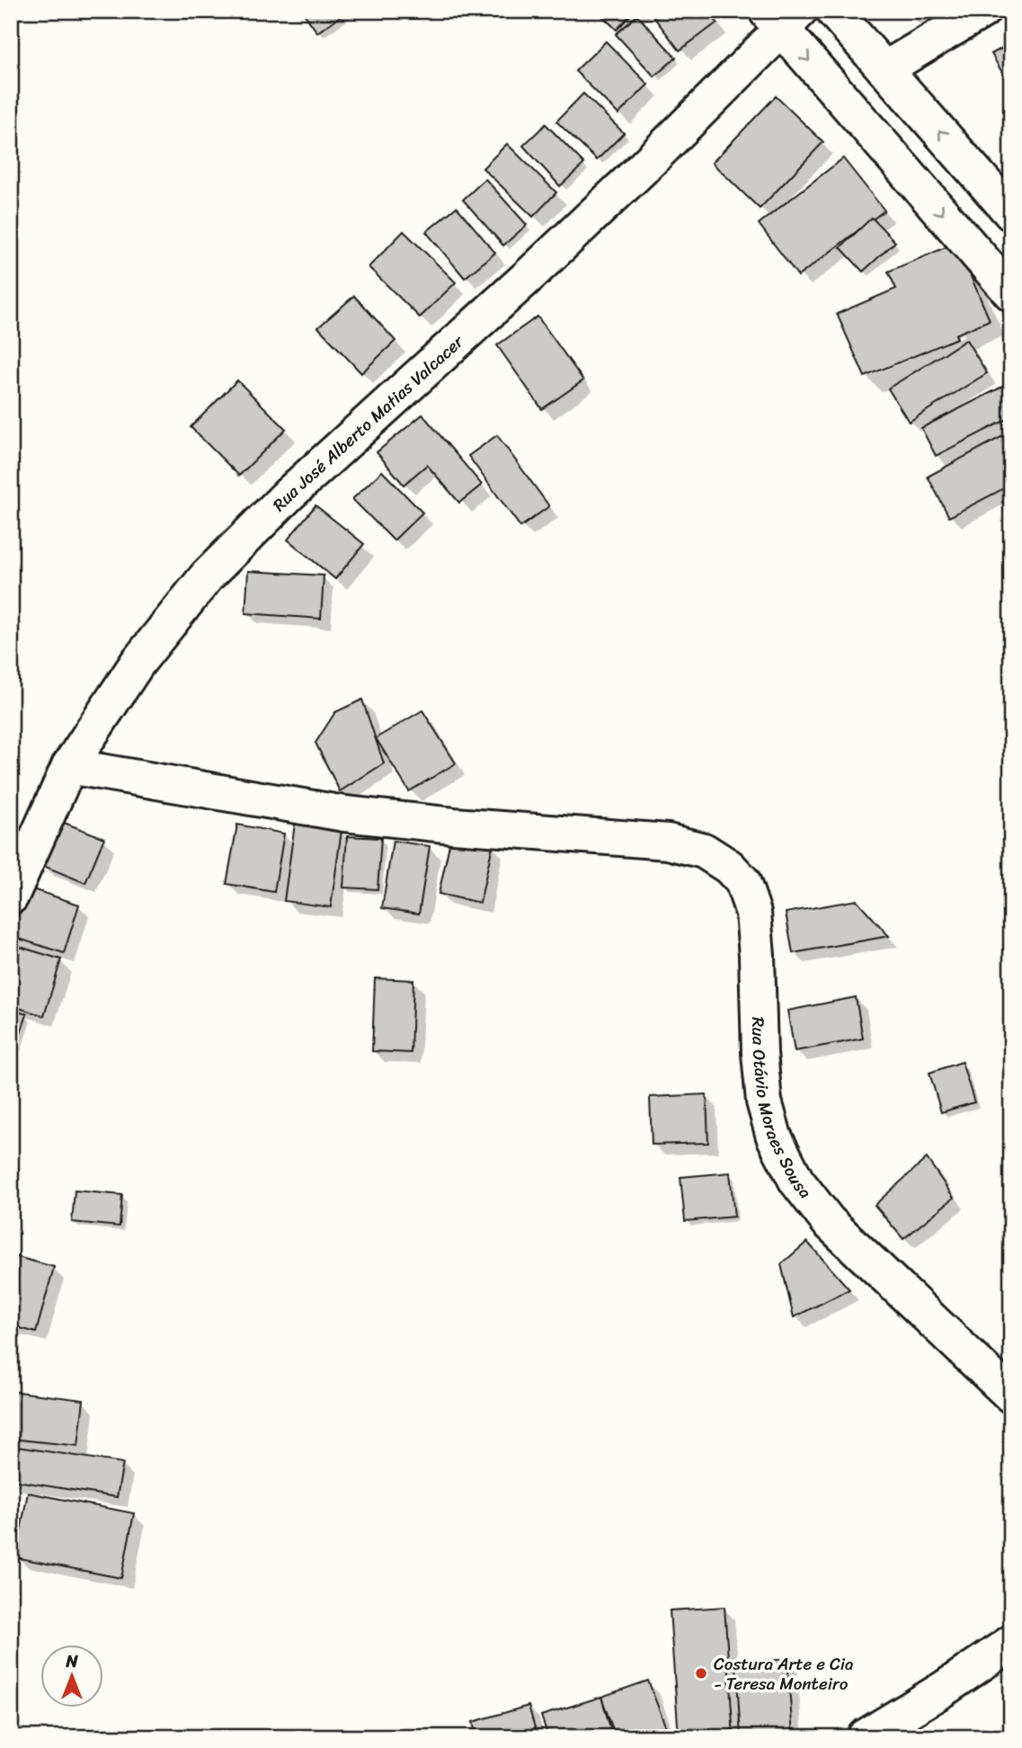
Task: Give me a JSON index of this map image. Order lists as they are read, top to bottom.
{
  "streets": {
    "street": ["Rua José Alberto Matias Valcacer", "Rua Otávio Moraes Sousa"]
  },
  "crossings": [
    ["Rua José Alberto Matias Valcacer", "Rua Otávio Moraes Sousa"]
  ],
  "places": ["Costura Arte e Cia - Teresa Monteiro"],
  "north": "top"
}
